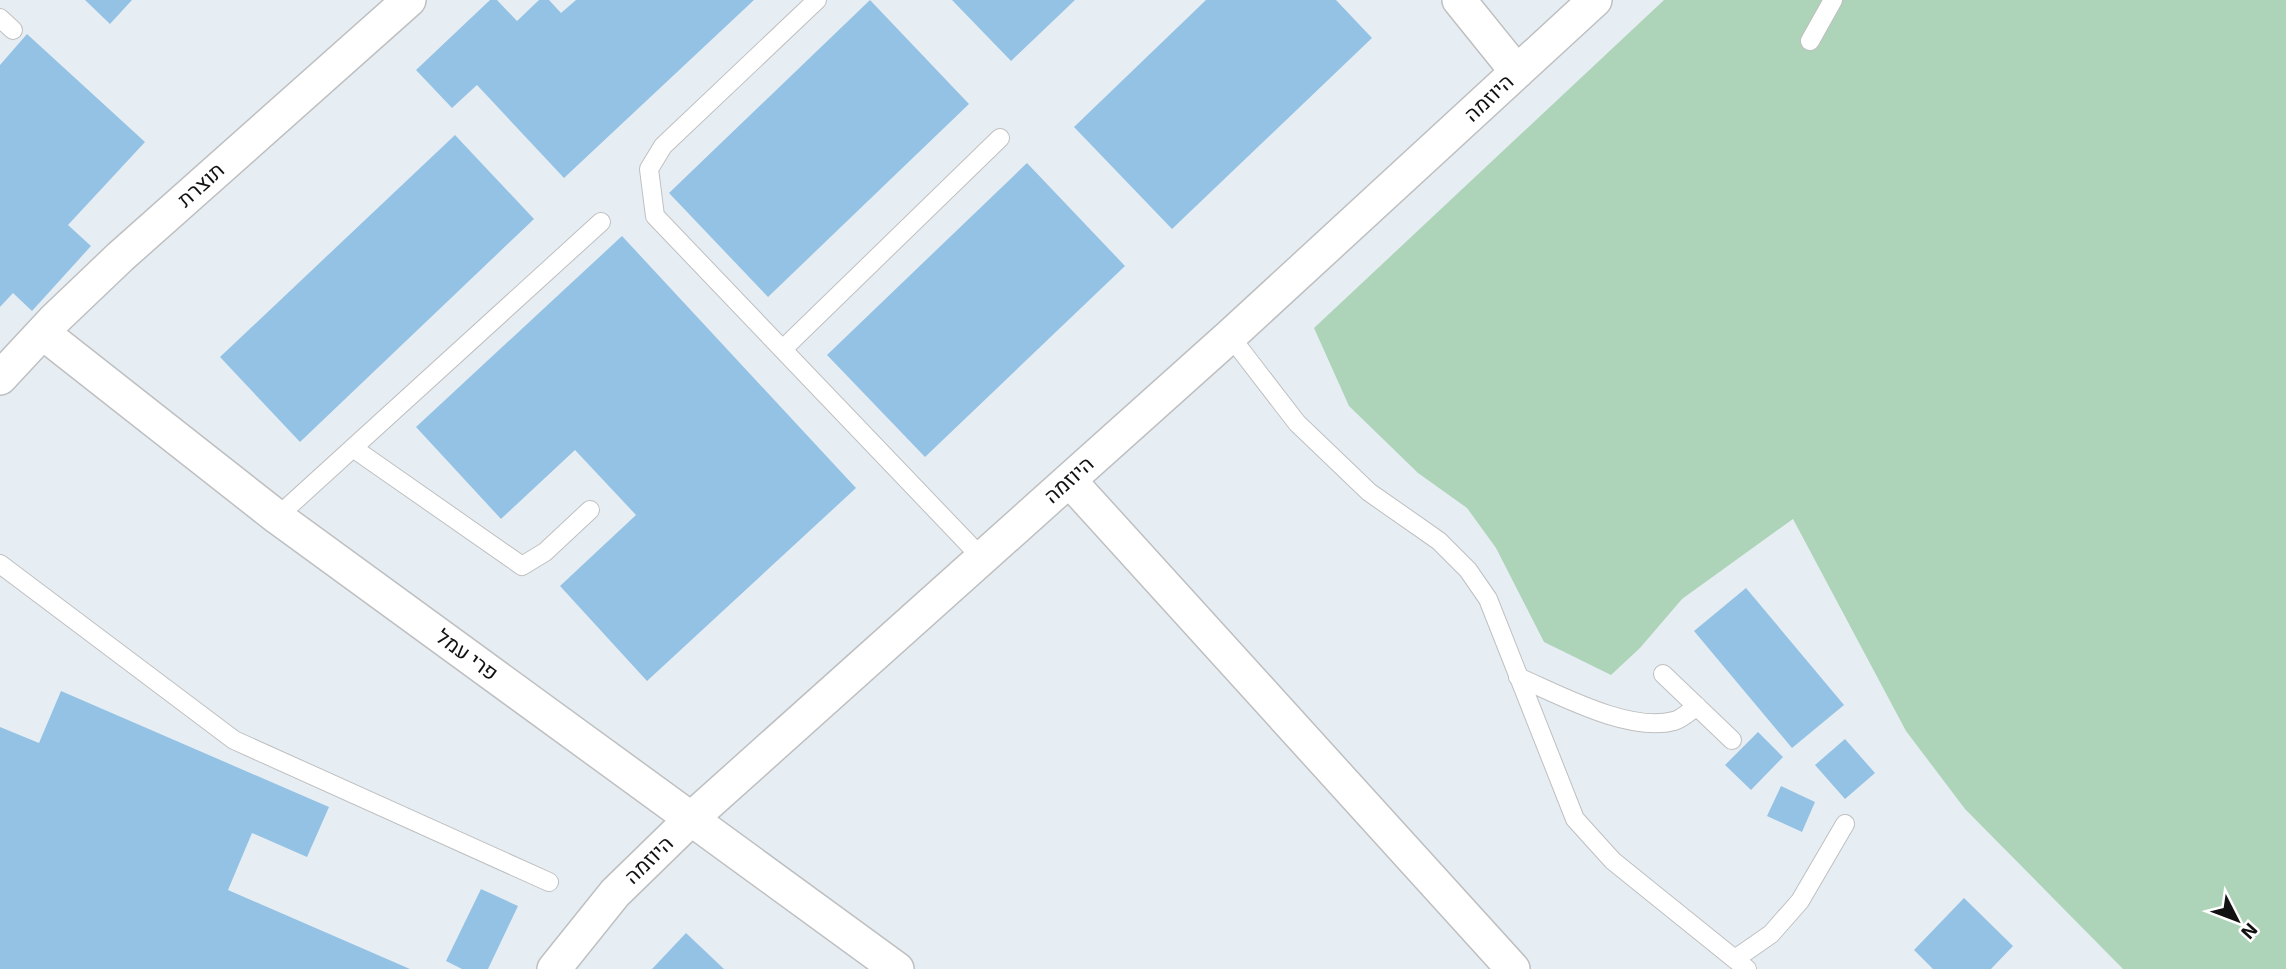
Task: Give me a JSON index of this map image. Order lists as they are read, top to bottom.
{
  "streets": {
    "street": ["היוזמה", "תוצרת", "פרי עמל"]
  },
  "crossings": [
    ["היוזמה", "פרי עמל"],
    ["תוצרת", "פרי עמל"]
  ],
  "north": "bottom right"
}
